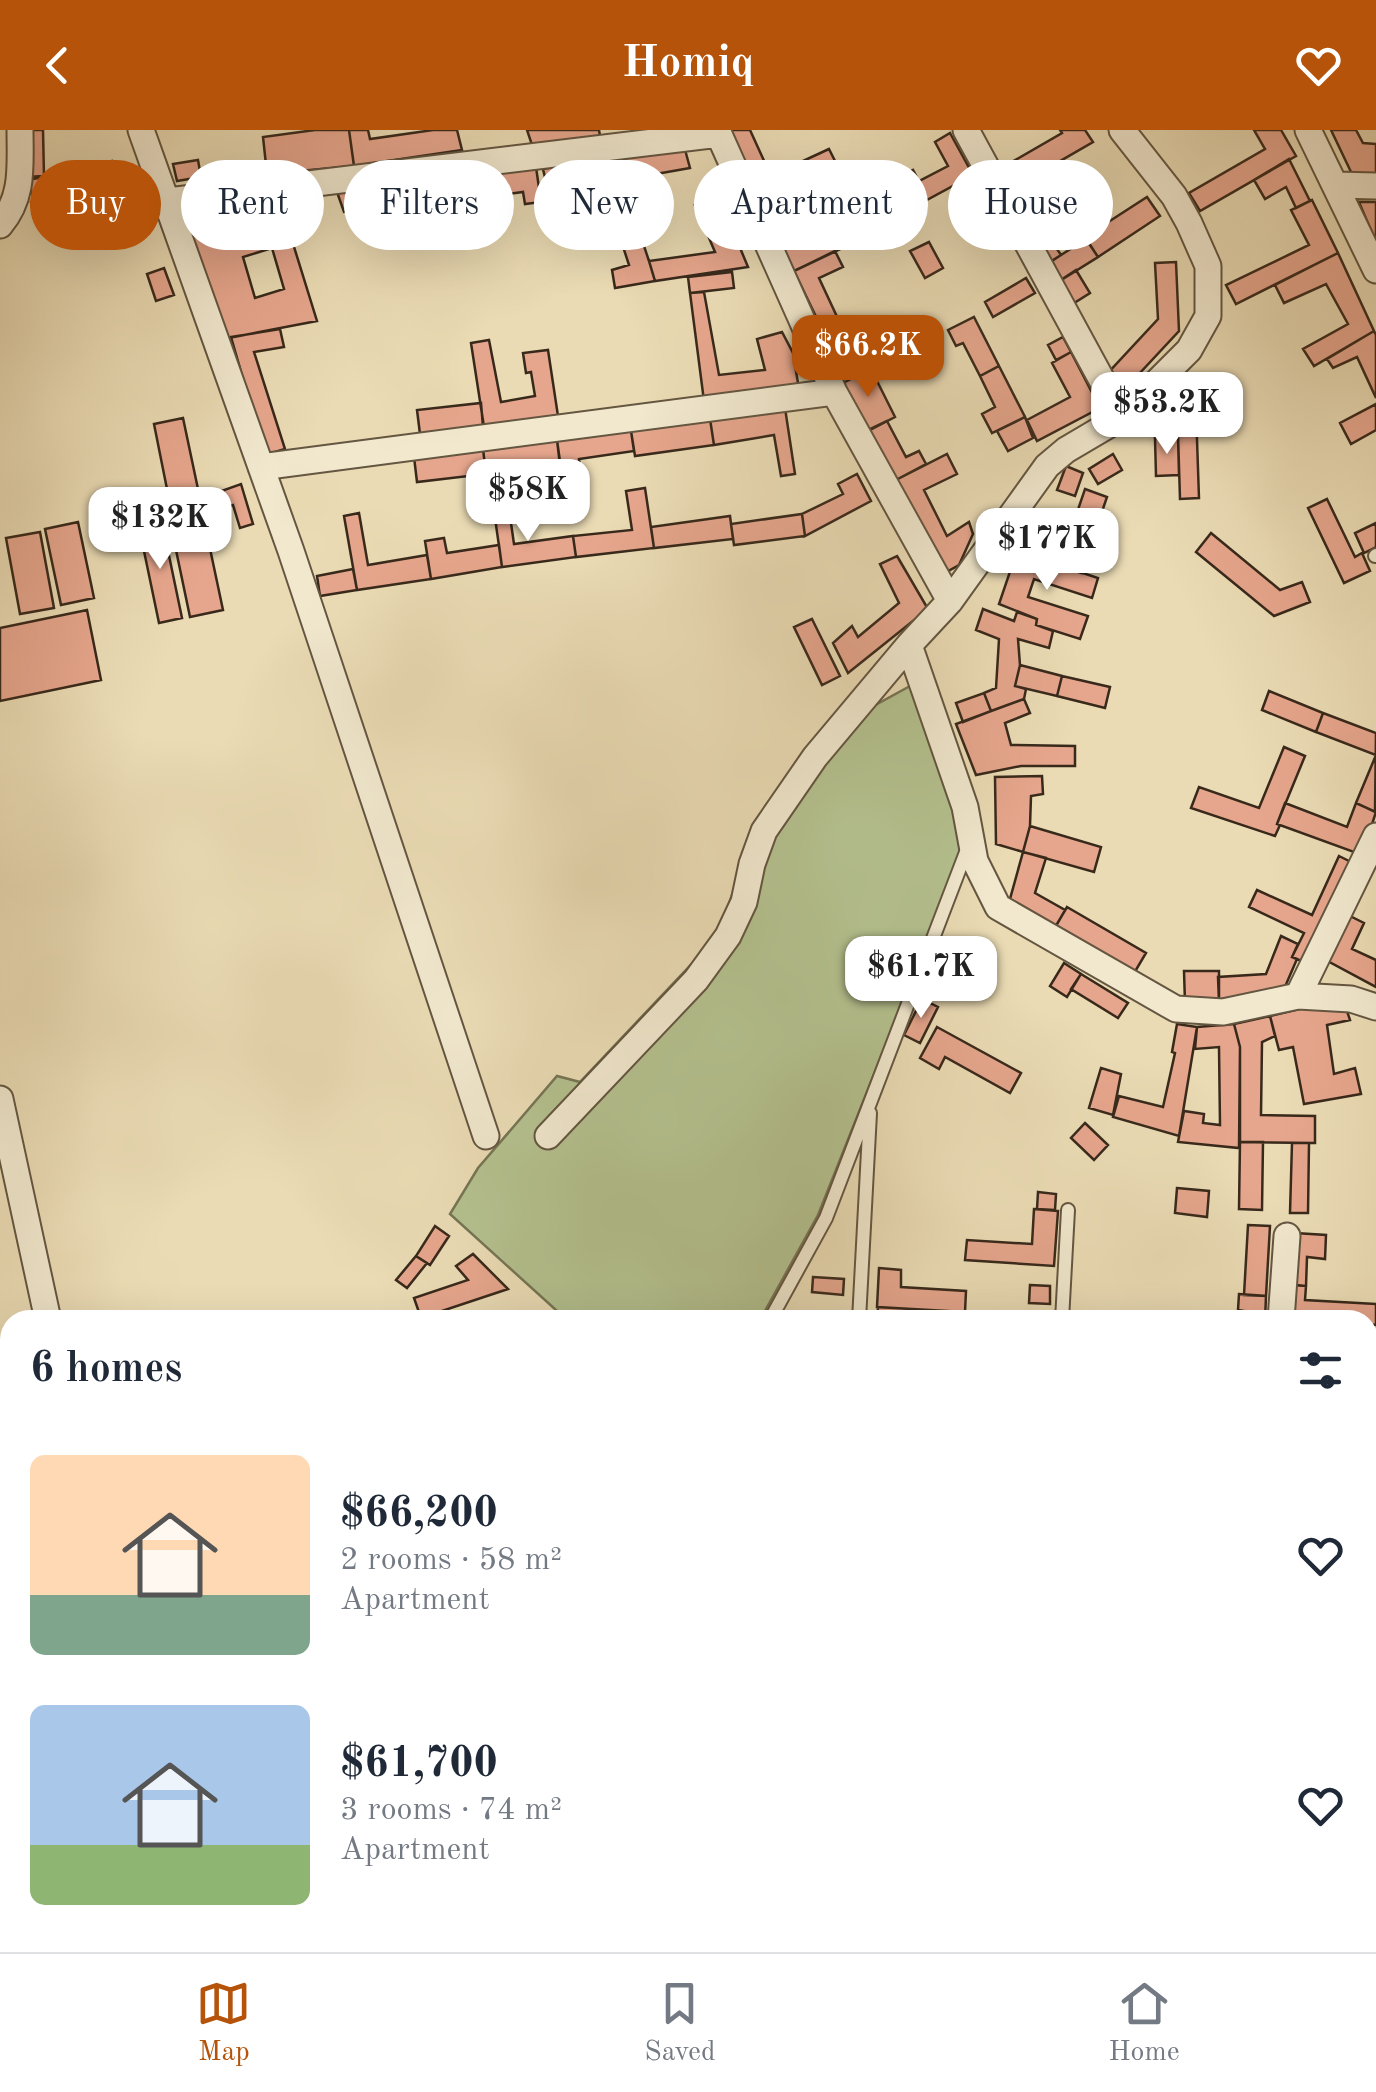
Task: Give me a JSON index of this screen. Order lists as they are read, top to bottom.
{
  "page": {
    "header": "Homiq",
    "chip": [
      "Buy",
      "Rent",
      "Filters",
      "New",
      "Apartment",
      "House"
    ],
    "price": [
      "$66.2K",
      "$53.2K",
      "$58K",
      "$132K",
      "$177K",
      "$61.7K"
    ],
    "heading": "6 homes",
    "list": [
      {
        "name": "$66,200",
        "note": "2 rooms · 58 m² · Apartment"
      },
      {
        "name": "$61,700",
        "note": "3 rooms · 74 m² · Apartment"
      }
    ],
    "tabs": ["Map", "Saved", "Home"]
  }
}
